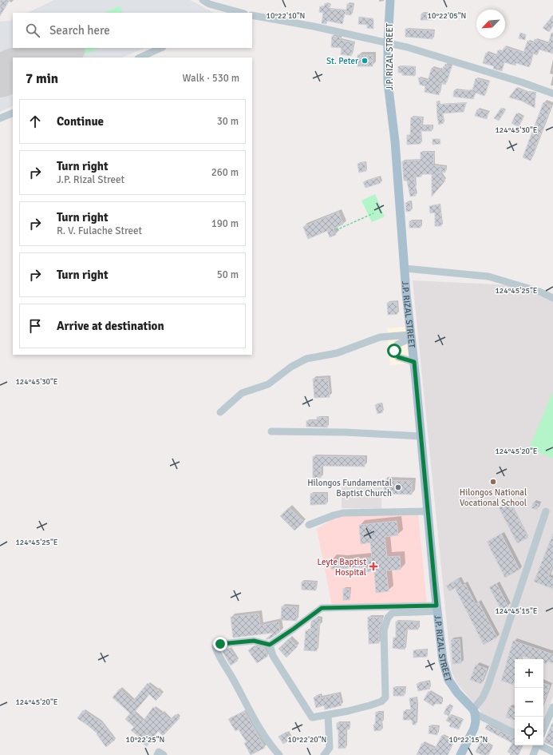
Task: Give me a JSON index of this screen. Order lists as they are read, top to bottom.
{
  "streets": {
    "main road": ["J.P. RIZAL STREET"]
  },
  "places": {
    "other": ["St. Peter", "Hilongos National Vocational School", "Hilongos Fundamental Baptist Church"],
    "health": ["Leyte Baptist Hospital"]
  },
  "north": "bottom left",
  "page": {
    "search": "Search here",
    "heading": ["7 min", "Walk · 530 m"],
    "list": [
      ["Continue", "30 m"],
      ["Turn right", "J.P. Rizal Street", "260 m"],
      ["Turn right", "R. V. Fulache Street", "190 m"],
      ["Turn right", "50 m"],
      "Arrive at destination"
    ],
    "map_buttons": ["+", "−"]
  },
  "coordinates": [
    "10°22'05\"N",
    "10°22'10\"N",
    "124°45'30\"E",
    "124°45'25\"E",
    "124°45'20\"E",
    "124°45'15\"E",
    "10°22'25\"N",
    "10°22'20\"N",
    "10°22'15\"N"
  ]
}
